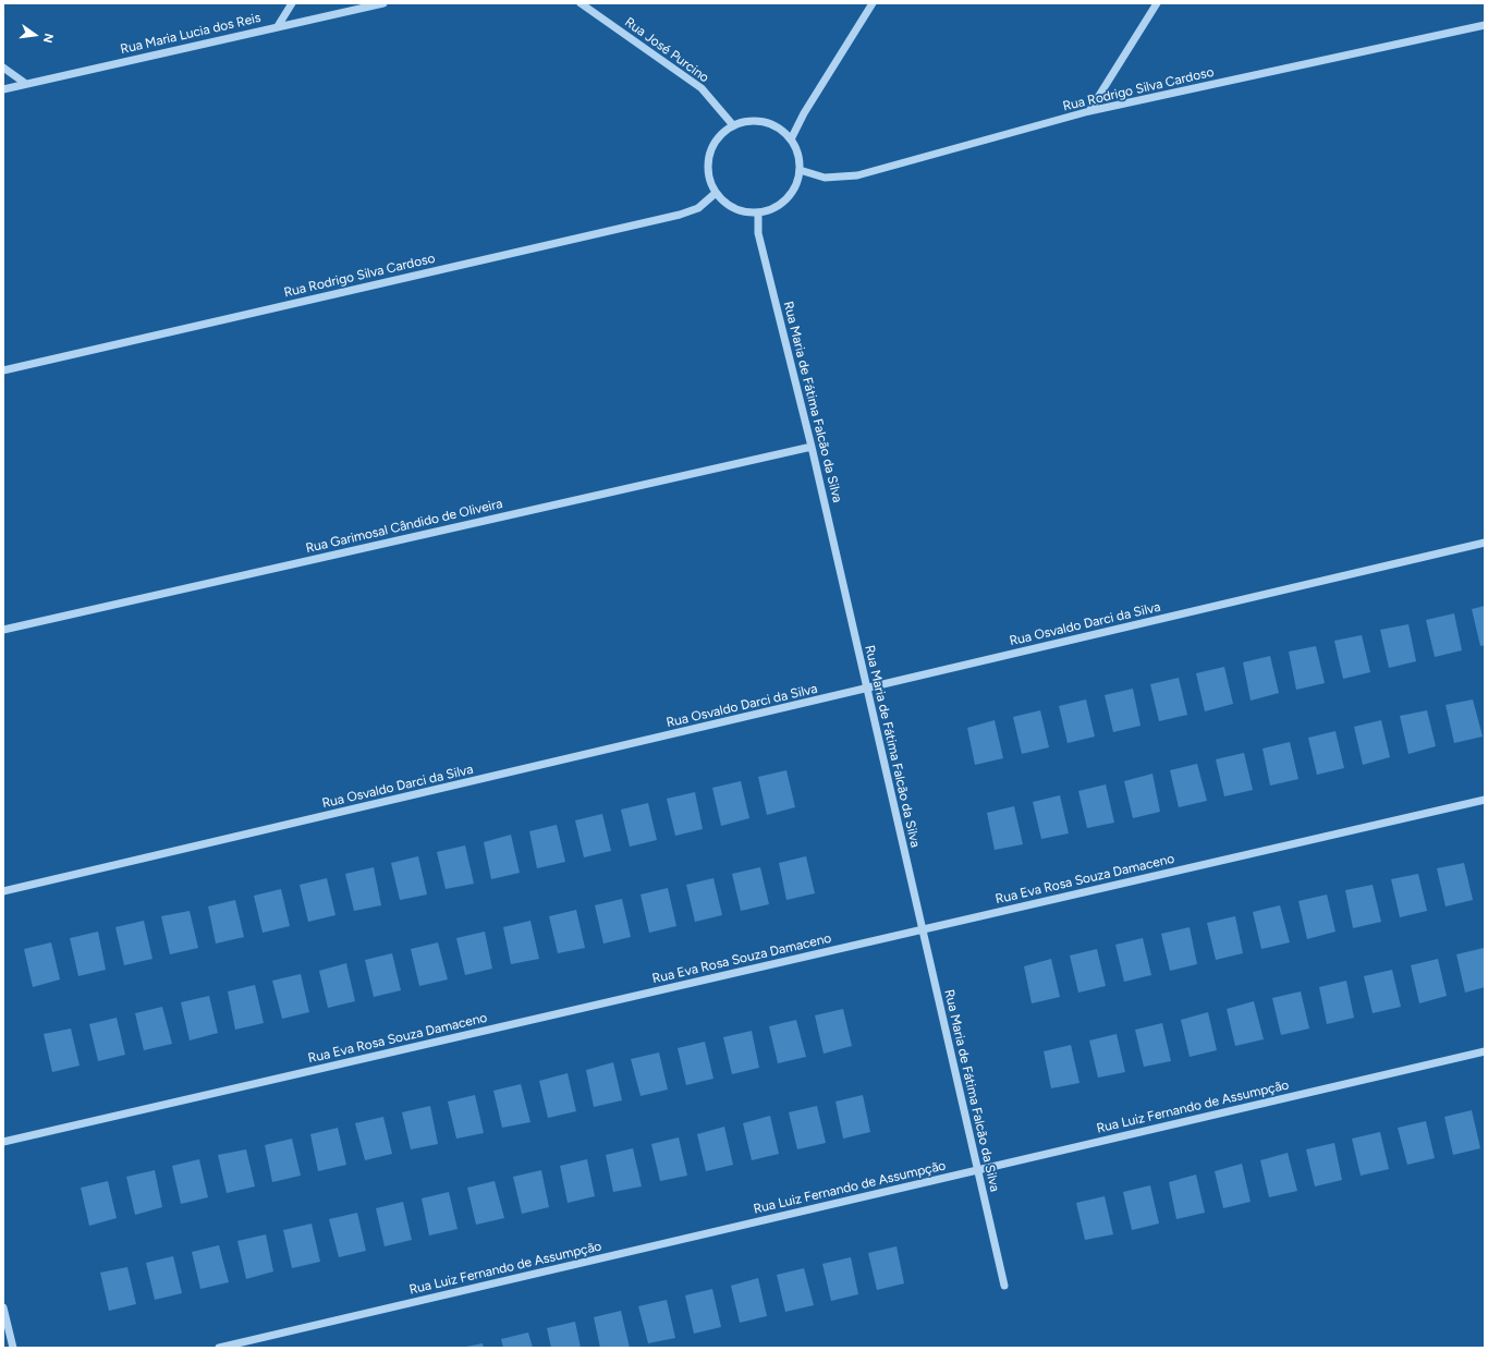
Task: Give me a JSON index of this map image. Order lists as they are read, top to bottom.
{
  "streets": {
    "street": [
      "Rua Maria Lucia dos Reis",
      "Rua José Purcino",
      "Rua Rodrigo Silva Cardoso",
      "Rua Maria de Fátima Falcão da Silva",
      "Rua Garimosal Cândido de Oliveira",
      "Rua Osvaldo Darci da Silva",
      "Rua Eva Rosa Souza Damaceno",
      "Rua Luiz Fernando de Assumpção"
    ]
  },
  "crossings": [
    ["Rua José Purcino", "Rua Rodrigo Silva Cardoso"],
    ["Rua José Purcino", "Rua Maria de Fátima Falcão da Silva"],
    ["Rua Rodrigo Silva Cardoso", "Rua Maria de Fátima Falcão da Silva"],
    ["Rua Maria de Fátima Falcão da Silva", "Rua Garimosal Cândido de Oliveira"],
    ["Rua Maria de Fátima Falcão da Silva", "Rua Osvaldo Darci da Silva"],
    ["Rua Maria de Fátima Falcão da Silva", "Rua Eva Rosa Souza Damaceno"],
    ["Rua Maria de Fátima Falcão da Silva", "Rua Luiz Fernando de Assumpção"]
  ],
  "north": "right"
}
